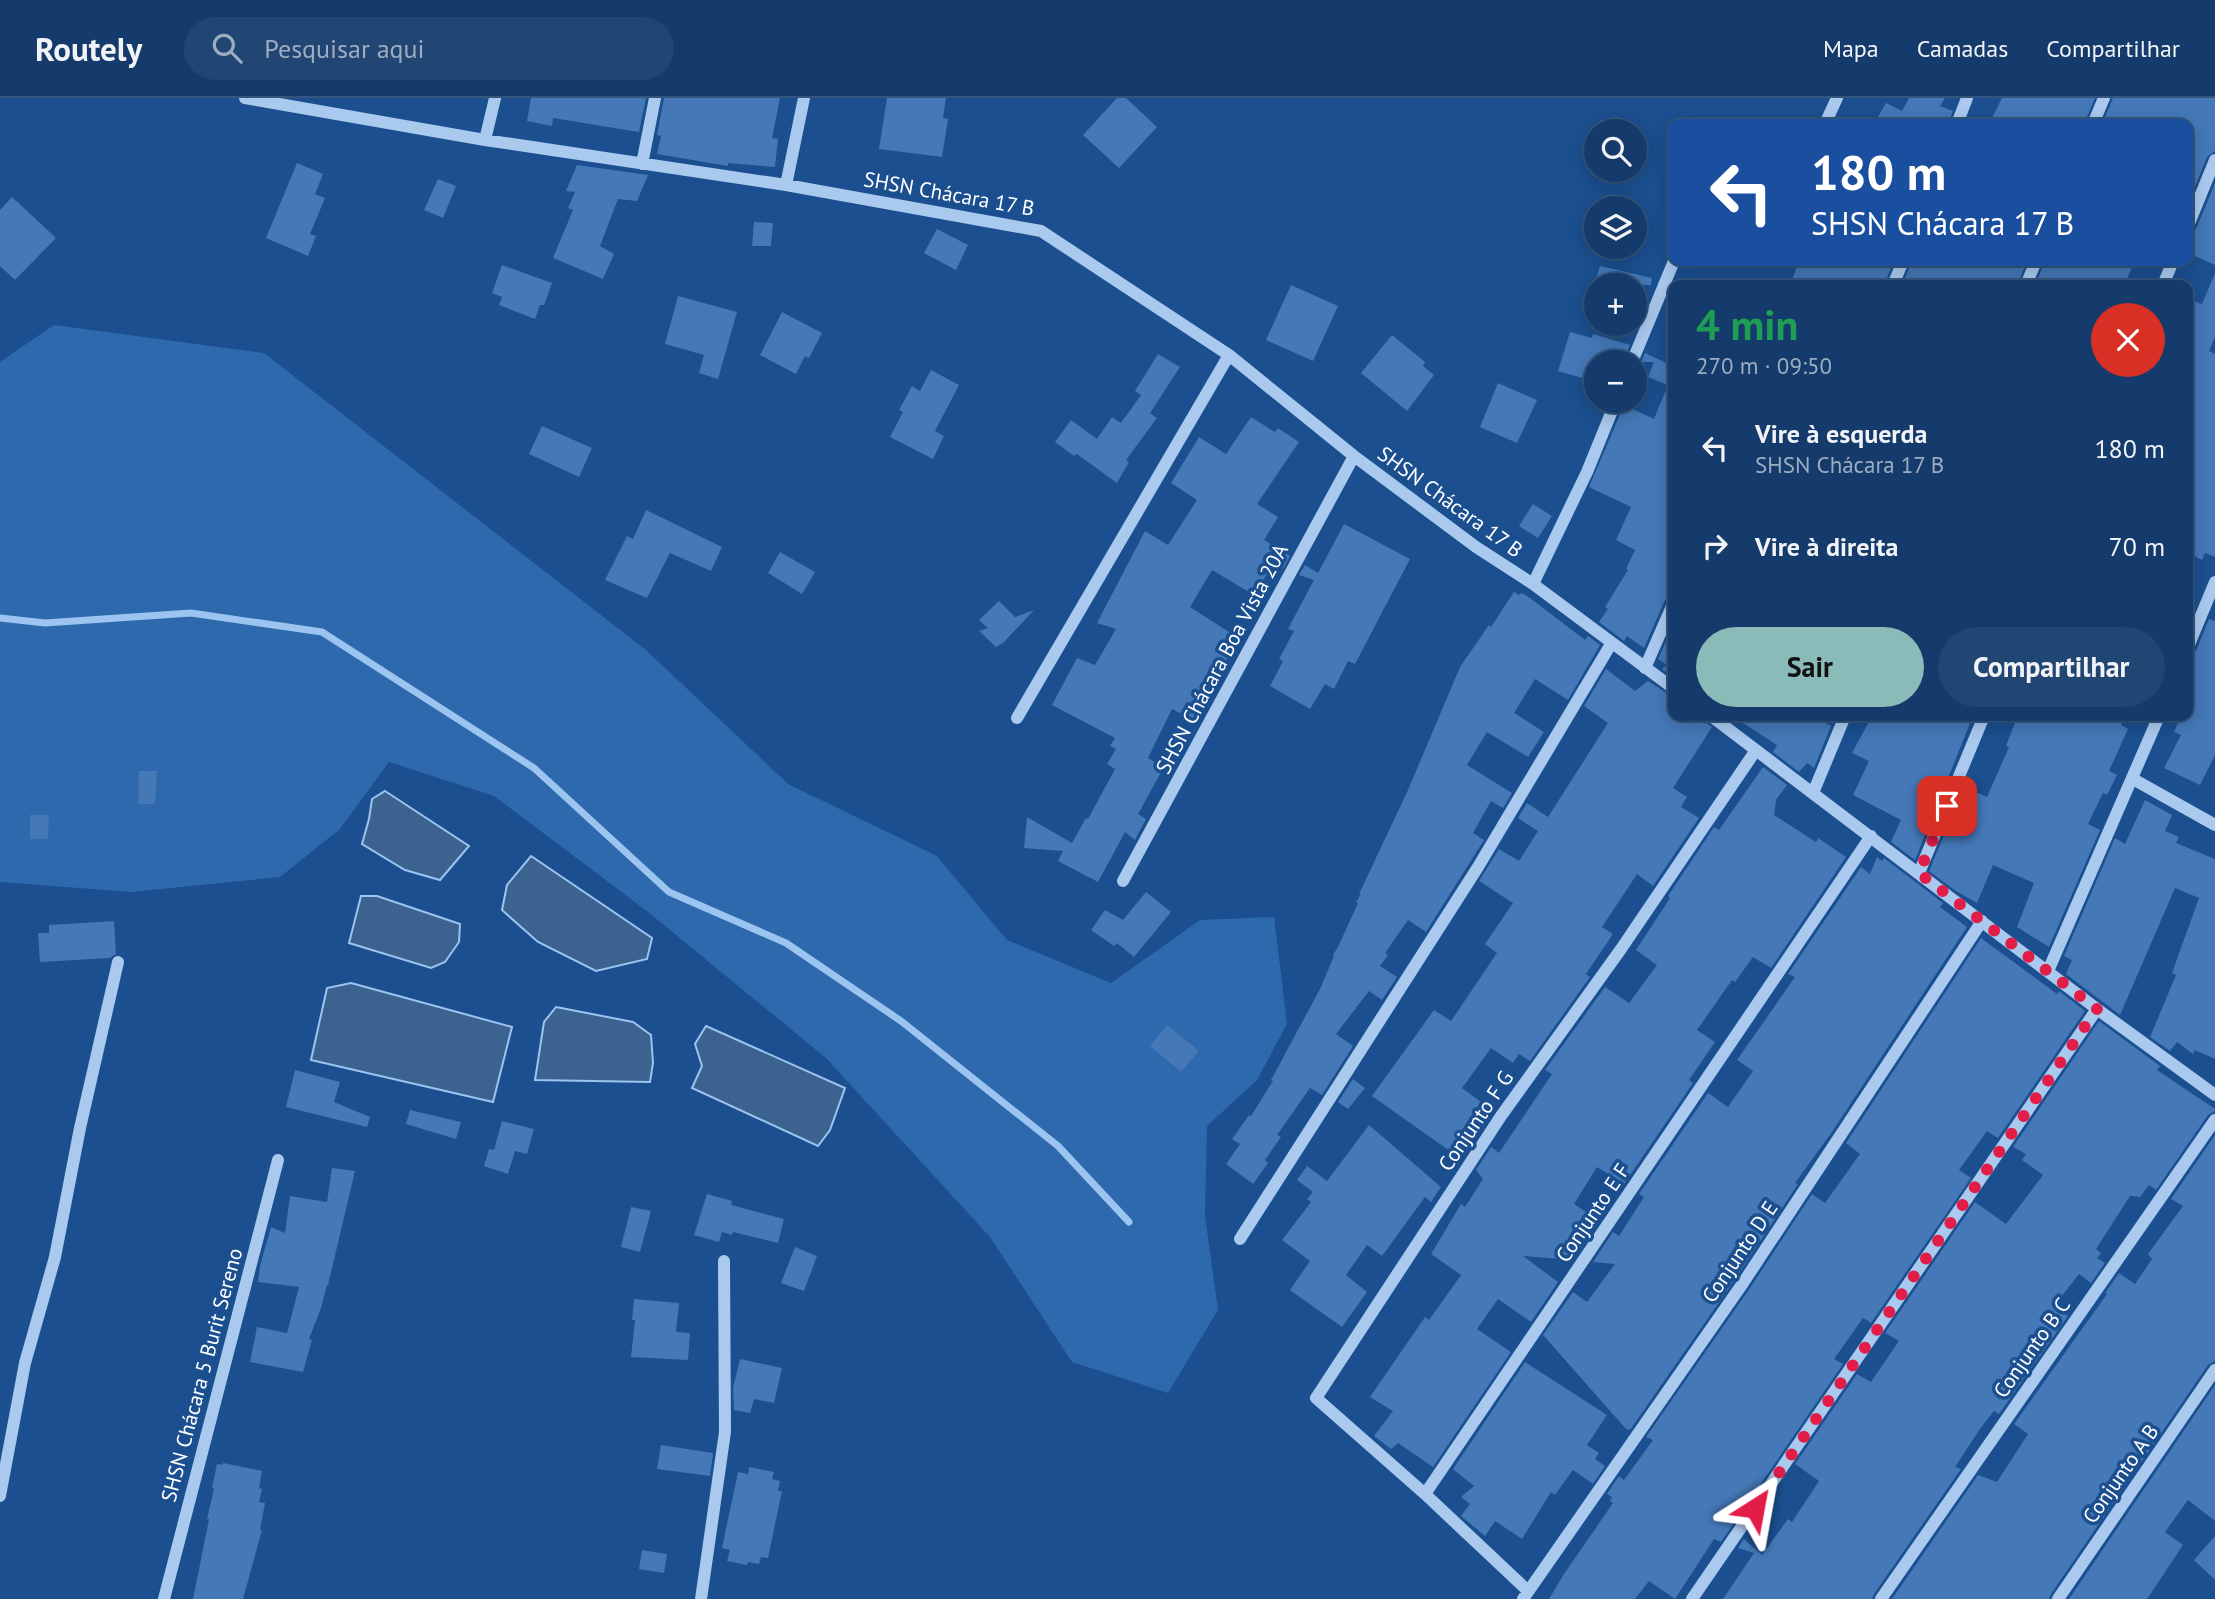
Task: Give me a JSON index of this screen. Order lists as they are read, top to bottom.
{
  "streets": {
    "street": [
      "SHSN Chácara 17 B",
      "SHSN Chácara Boa Vista 20A",
      "Conjunto F G",
      "Conjunto E F",
      "Conjunto D E",
      "Conjunto B C",
      "SHSN Chácara 5 Burit Sereno",
      "Conjunto A B"
    ]
  },
  "crossings": [
    ["SHSN Chácara 17 B", "SHSN Chácara Boa Vista 20A"],
    ["Conjunto F G", "Conjunto E F"]
  ],
  "page": {
    "header": "Routely",
    "search": "Pesquisar aqui",
    "nav": ["Mapa", "Camadas", "Compartilhar"],
    "map_buttons": ["+", "−"],
    "turn": ["180 m", "SHSN Chácara 17 B"],
    "heading": ["4 min", "270 m · 09:50"],
    "list": [
      {
        "name": "Vire à esquerda",
        "note": "SHSN Chácara 17 B",
        "value": "180 m"
      },
      {
        "name": "Vire à direita",
        "value": "70 m"
      }
    ],
    "buttons": ["Sair", "Compartilhar"]
  }
}
